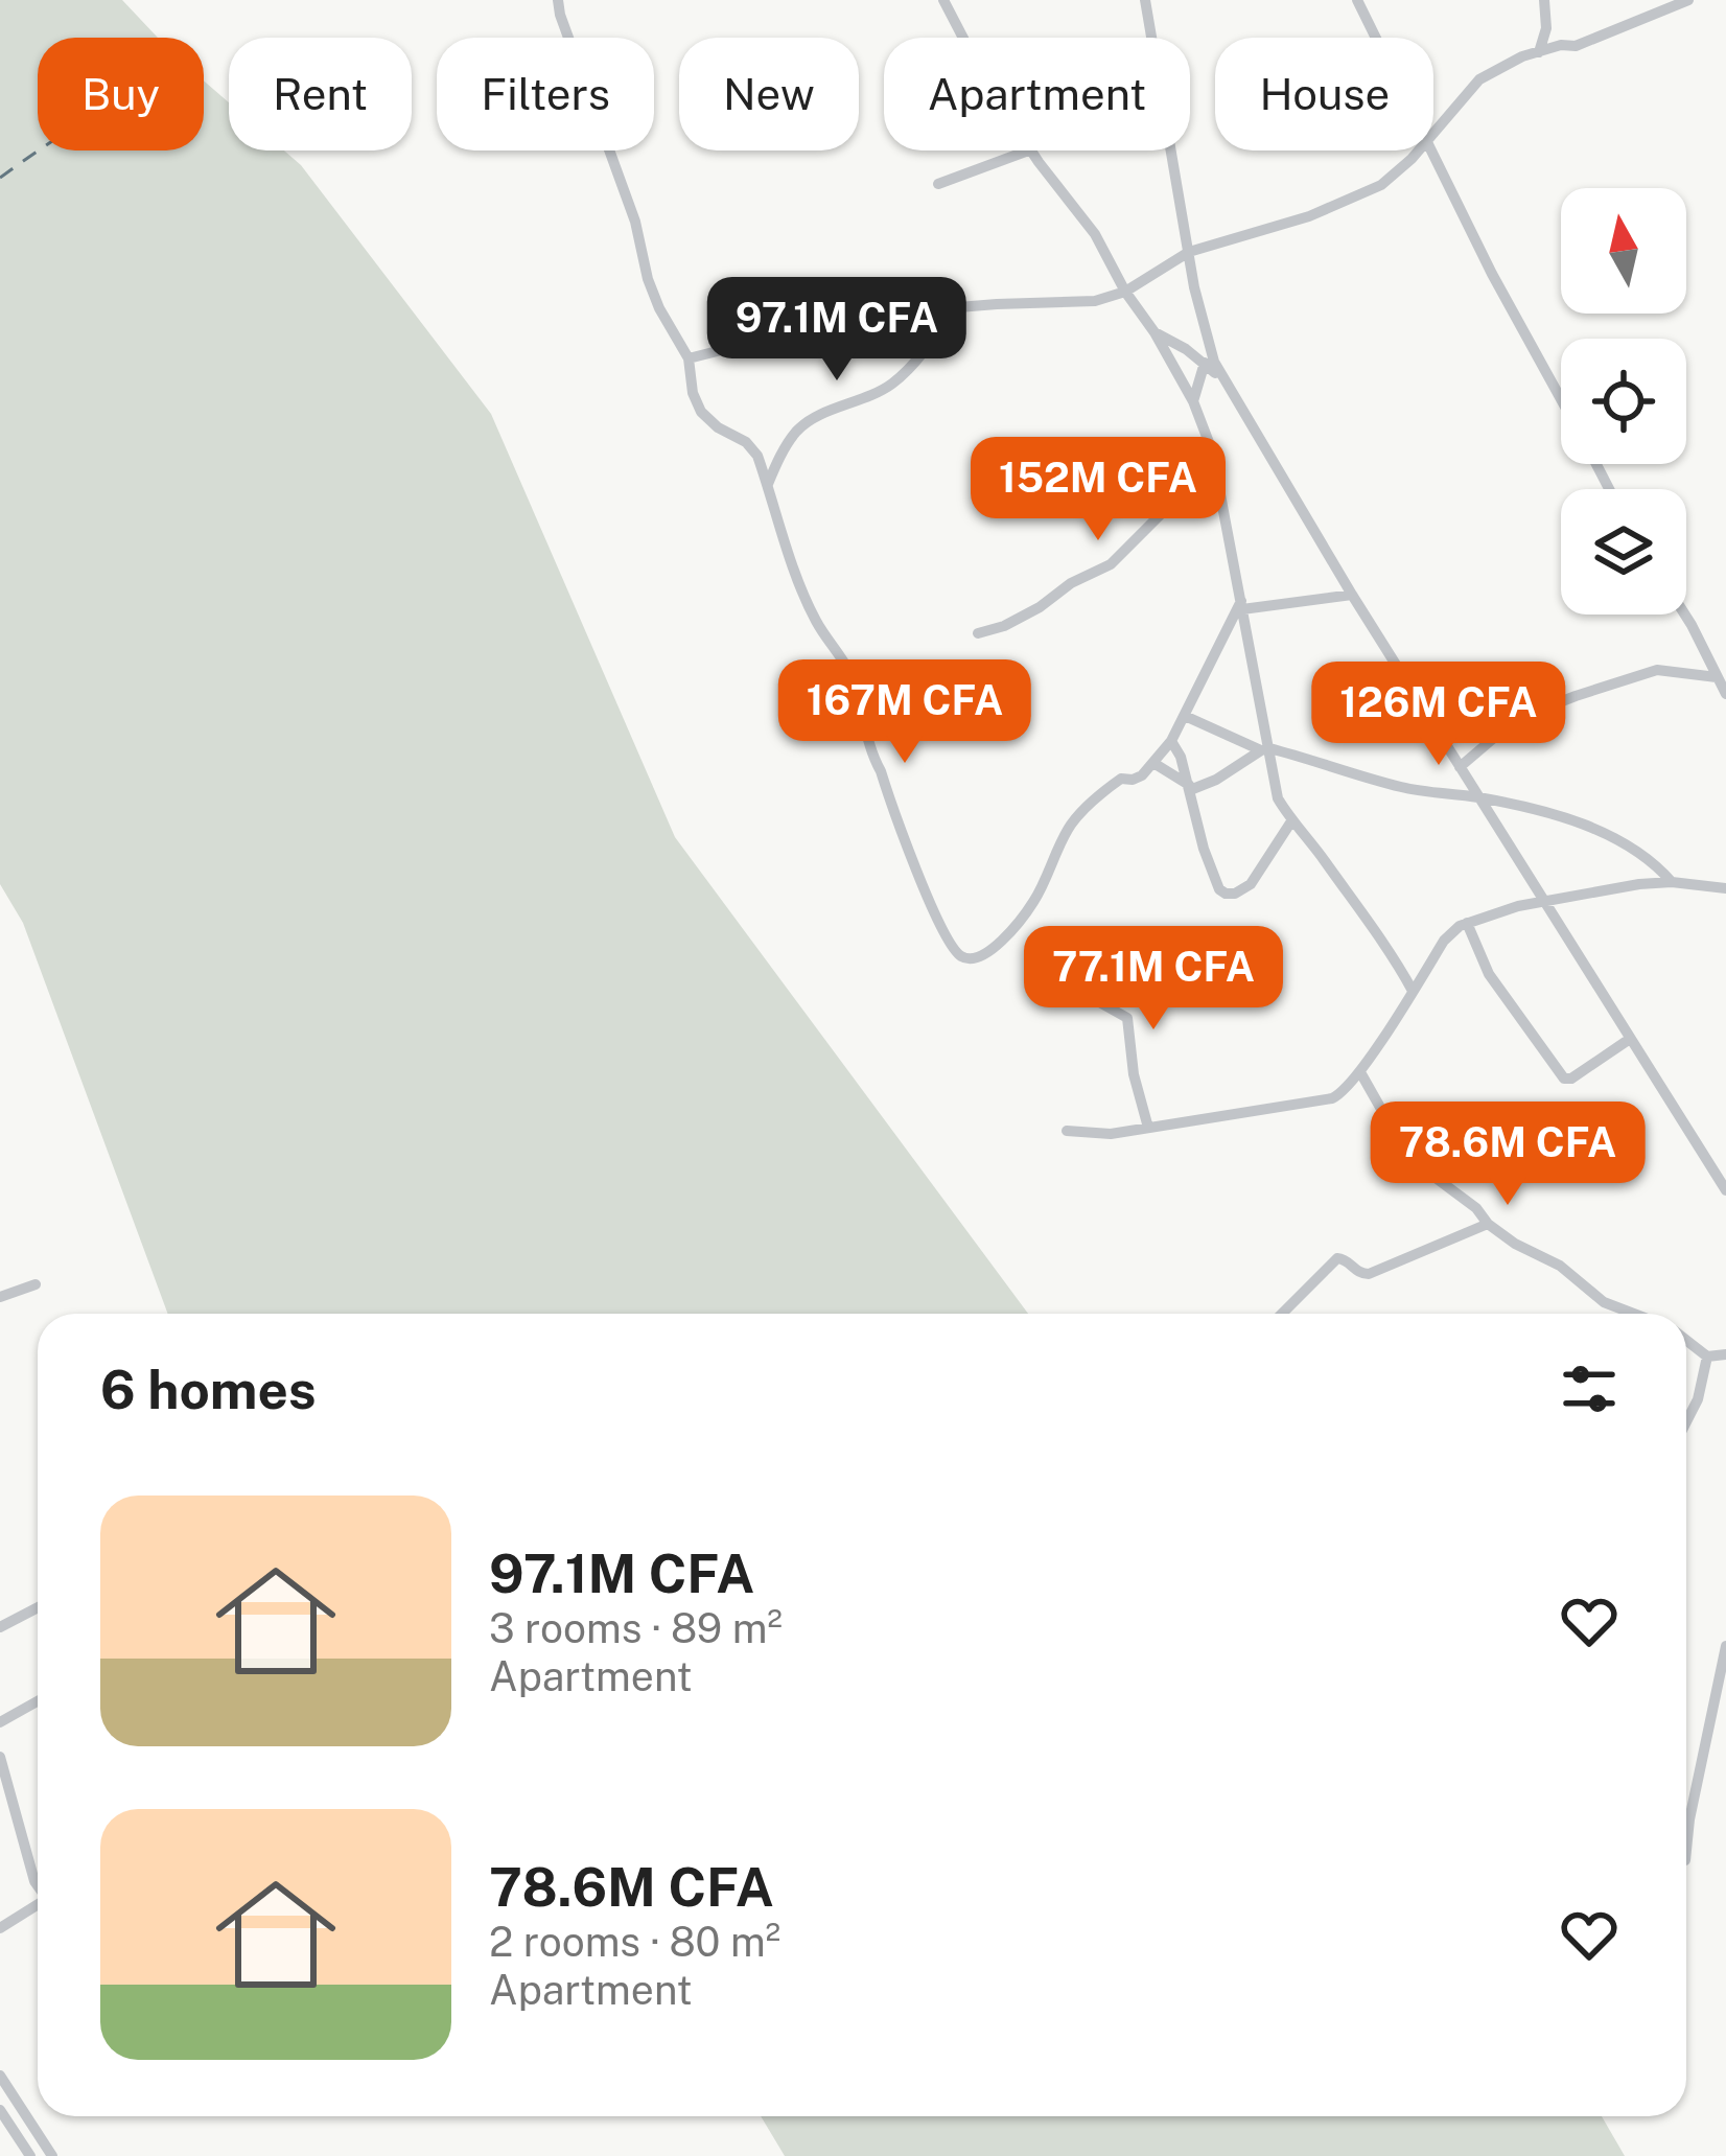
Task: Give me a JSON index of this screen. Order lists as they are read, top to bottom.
{
  "north": "top",
  "page": {
    "chip": [
      "Buy",
      "Rent",
      "Filters",
      "New",
      "Apartment",
      "House"
    ],
    "price": [
      "97.1M CFA",
      "152M CFA",
      "167M CFA",
      "126M CFA",
      "77.1M CFA",
      "78.6M CFA"
    ],
    "heading": "6 homes",
    "list": [
      {
        "name": "97.1M CFA",
        "note": "3 rooms · 89 m² · Apartment"
      },
      {
        "name": "78.6M CFA",
        "note": "2 rooms · 80 m² · Apartment"
      }
    ]
  }
}
